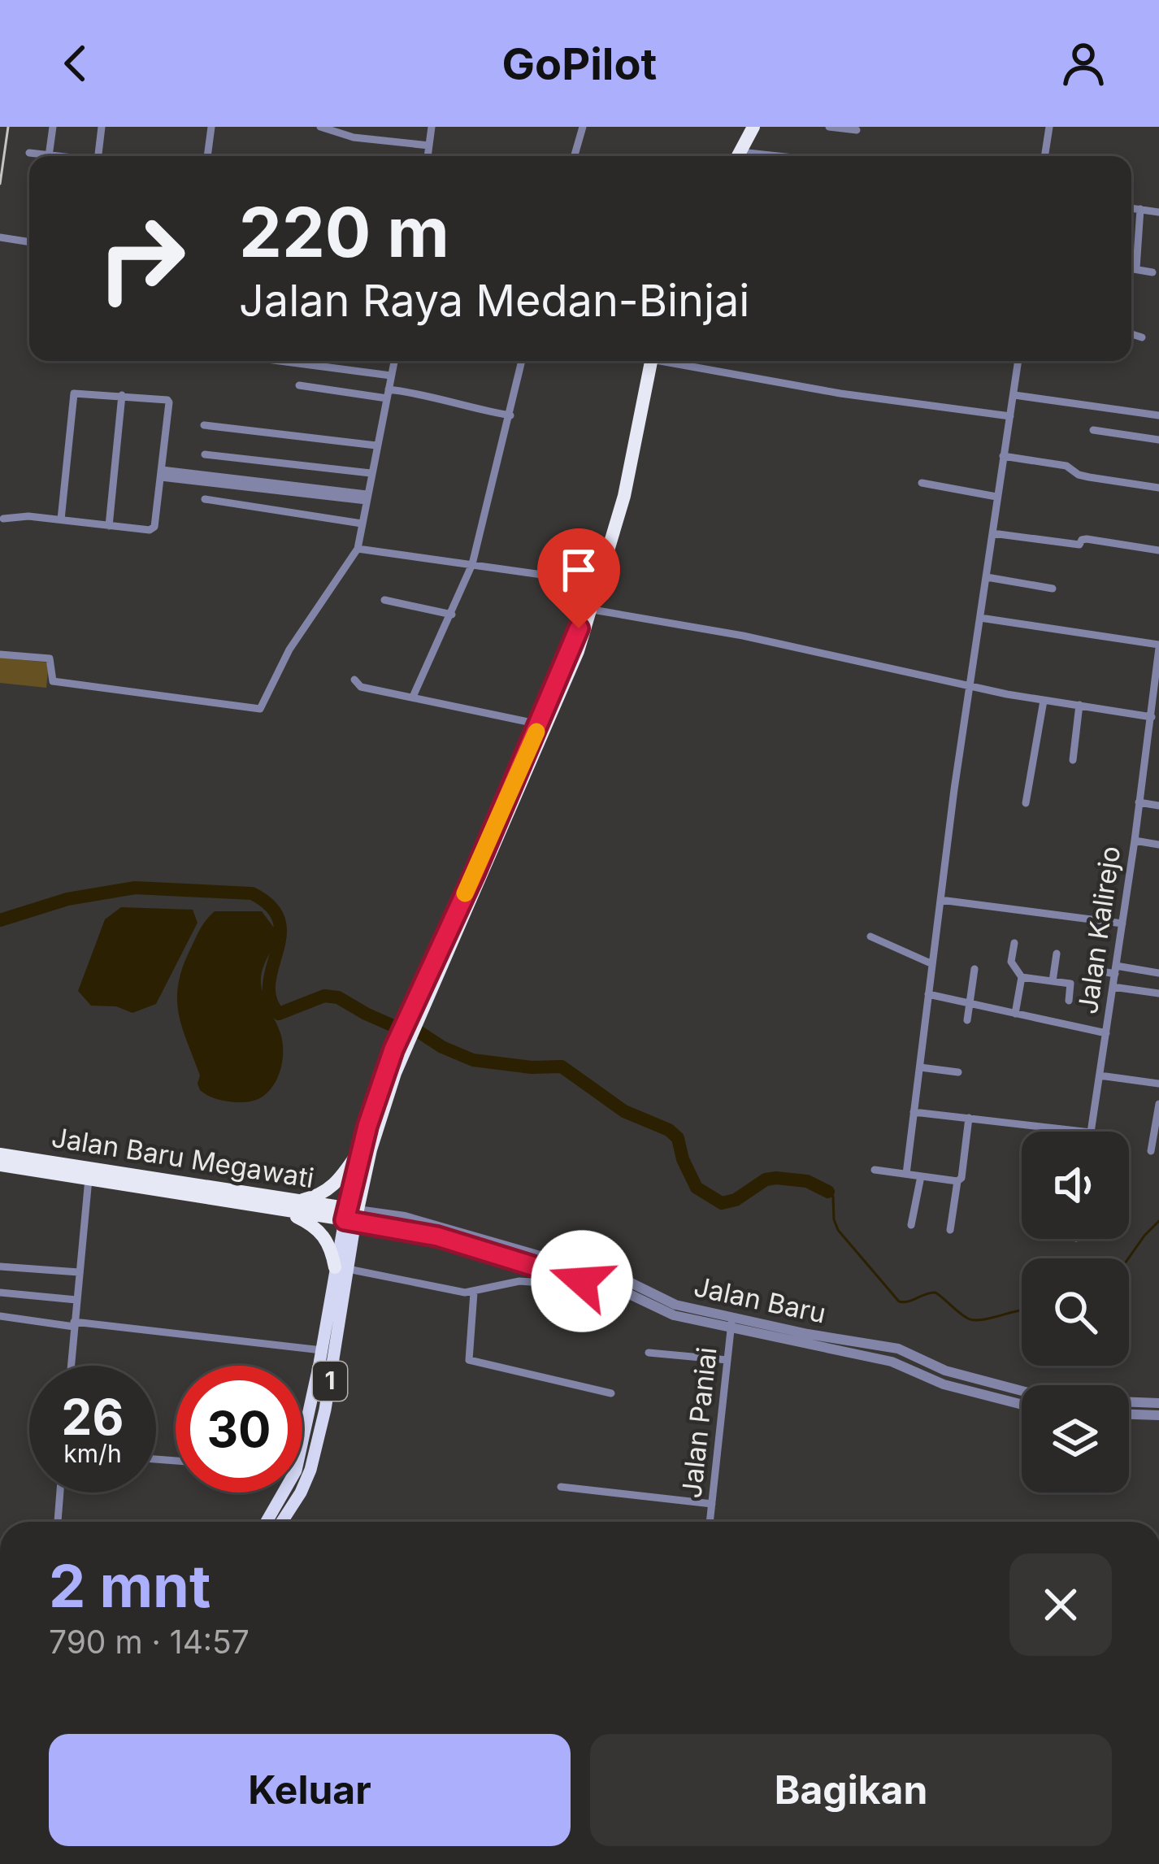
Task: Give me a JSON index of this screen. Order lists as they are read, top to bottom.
{
  "streets": {
    "highway": ["Jalan Baru Megawati", "1"],
    "street": ["Jalan Kalirejo", "Jalan Baru", "Jalan Paniai"]
  },
  "crossings": [
    ["Jalan Baru Megawati", "Jalan Baru"],
    ["Jalan Baru Megawati", "1"],
    ["Jalan Baru", "1"],
    ["Jalan Baru", "Jalan Paniai"]
  ],
  "page": {
    "header": "GoPilot",
    "turn": ["220 m", "Jalan Raya Medan-Binjai"],
    "speed": "26 km/h",
    "limit": "30",
    "heading": ["2 mnt", "790 m · 14:57"],
    "buttons": ["Keluar", "Bagikan"]
  }
}
